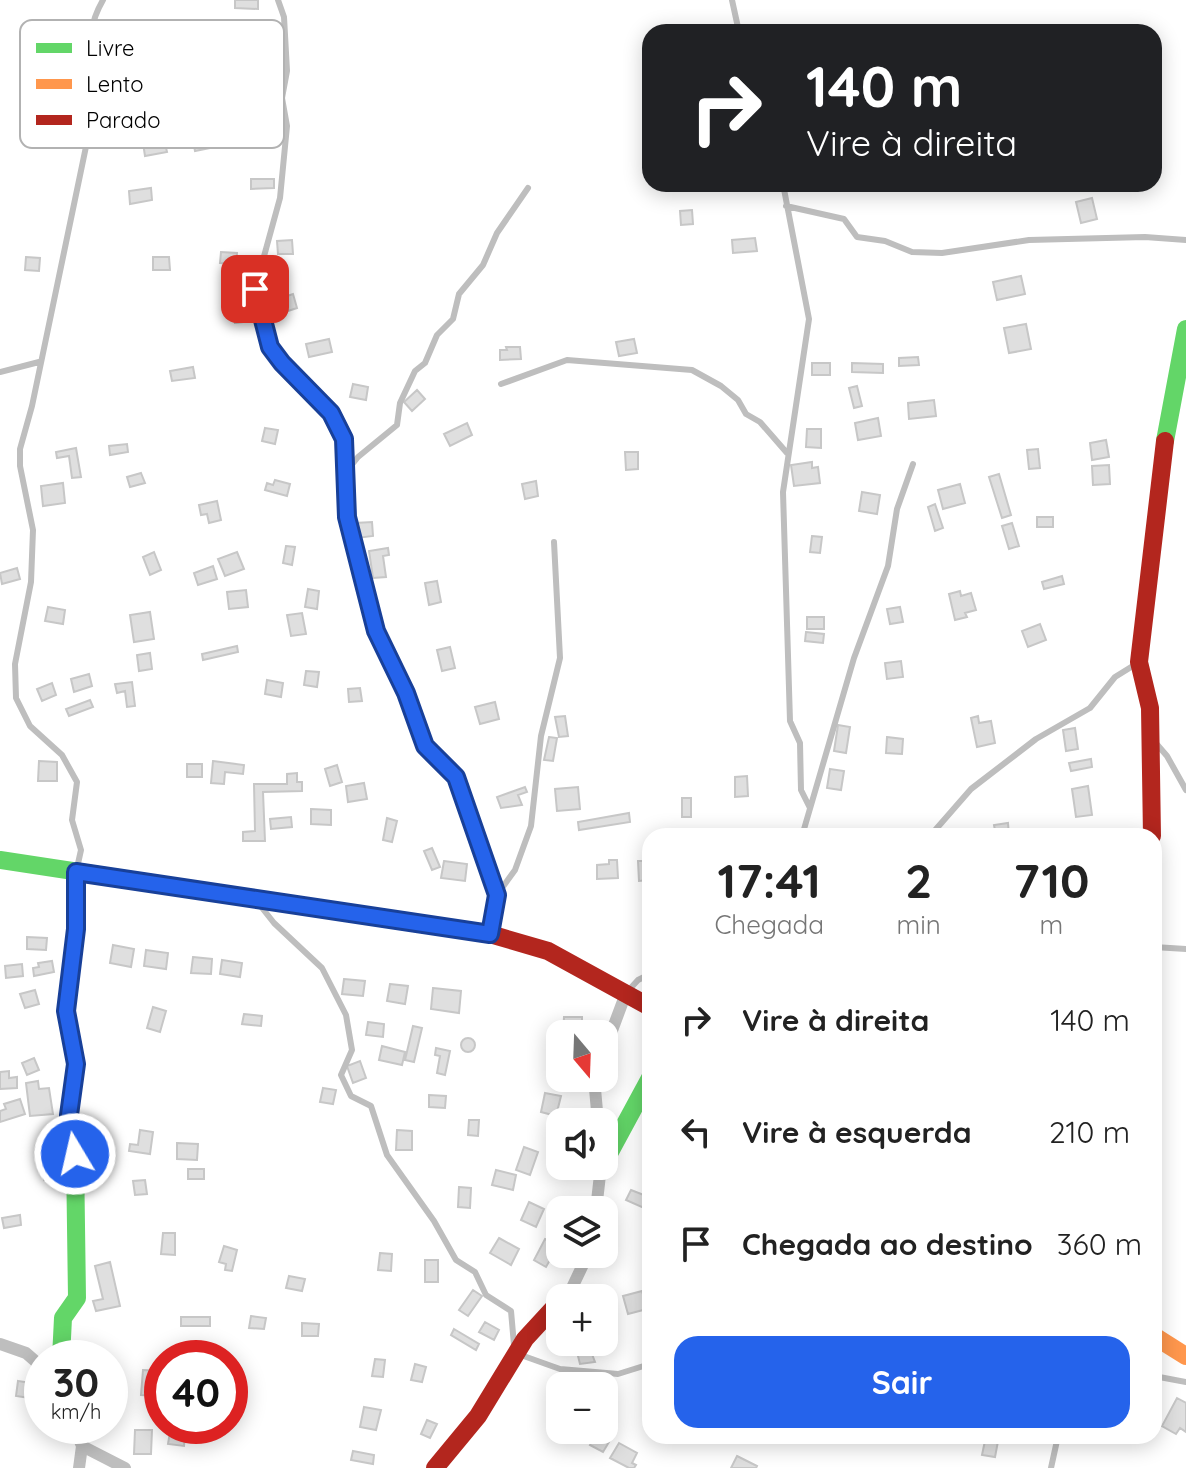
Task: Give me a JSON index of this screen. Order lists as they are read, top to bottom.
{
  "legend": ["Livre", "Lento", "Parado"],
  "north": "bottom",
  "page": {
    "turn": ["140 m", "Vire à direita"],
    "eta": [
      "17:41",
      "Chegada",
      "2",
      "min",
      "710",
      "m"
    ],
    "list": [
      {
        "name": "Vire à direita",
        "value": "140 m"
      },
      {
        "name": "Vire à esquerda",
        "value": "210 m"
      },
      {
        "name": "Chegada ao destino",
        "value": "360 m"
      }
    ],
    "map_buttons": ["+", "−"],
    "buttons": "Sair",
    "speed": "30 km/h",
    "limit": "40"
  }
}
